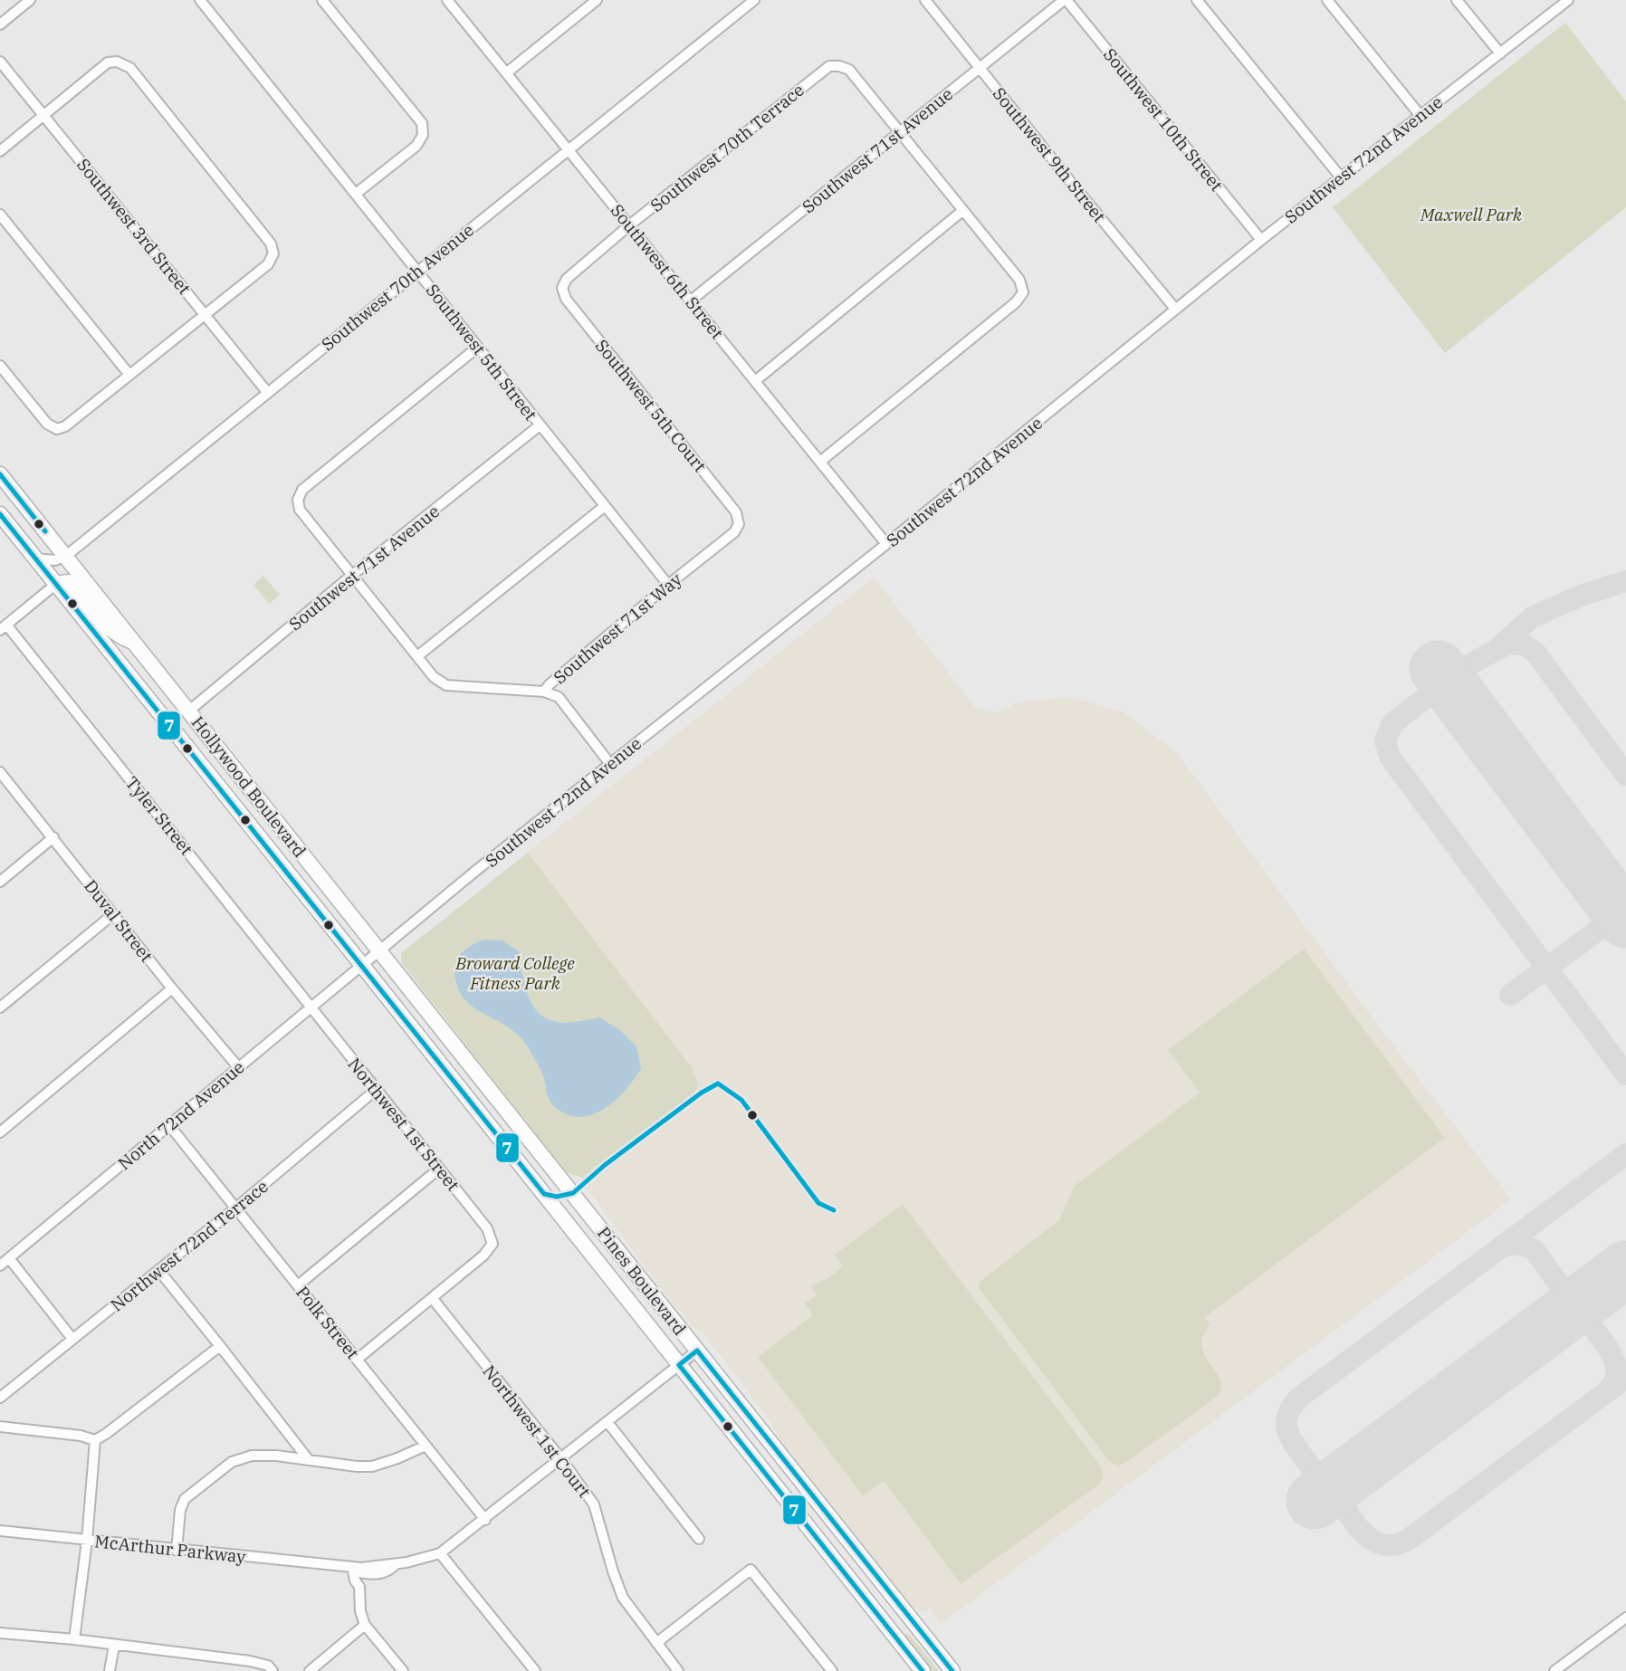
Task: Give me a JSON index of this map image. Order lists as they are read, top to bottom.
{
  "streets": {
    "highway": ["Hollywood Boulevard", "Pines Boulevard"],
    "street": [
      "Southwest 10th Street",
      "Southwest 70th Terrace",
      "Southwest 71st Avenue",
      "Southwest 9th Street",
      "Southwest 72nd Avenue",
      "Southwest 3rd Street",
      "Southwest 6th Street",
      "Southwest 70th Avenue",
      "Southwest 5th Street",
      "Southwest 5th Court",
      "Southwest 71st Way",
      "Tyler Street",
      "Duval Street",
      "North 72nd Avenue",
      "Northwest 1st Street",
      "Northwest 72nd Terrace",
      "Polk Street",
      "Northwest 1st Court",
      "McArthur Parkway"
    ]
  },
  "crossings": [
    ["Southwest 10th Street", "Southwest 71st Avenue"],
    ["Southwest 10th Street", "Southwest 72nd Avenue"],
    ["Southwest 70th Terrace", "Southwest 71st Avenue"],
    ["Southwest 70th Terrace", "Southwest 6th Street"],
    ["Southwest 70th Terrace", "Southwest 5th Court"],
    ["Southwest 71st Avenue", "Southwest 9th Street"],
    ["Southwest 71st Avenue", "Southwest 6th Street"],
    ["Southwest 71st Avenue", "Southwest 5th Street"],
    ["Southwest 71st Avenue", "Southwest 71st Way"],
    ["Southwest 71st Avenue", "Hollywood Boulevard"],
    ["Southwest 9th Street", "Southwest 72nd Avenue"],
    ["Southwest 72nd Avenue", "Southwest 6th Street"],
    ["Southwest 72nd Avenue", "Hollywood Boulevard"],
    ["Southwest 72nd Avenue", "North 72nd Avenue"],
    ["Southwest 72nd Avenue", "Pines Boulevard"],
    ["Southwest 3rd Street", "Southwest 70th Avenue"],
    ["Southwest 6th Street", "Southwest 70th Avenue"],
    ["Southwest 70th Avenue", "Southwest 5th Street"],
    ["Southwest 70th Avenue", "Hollywood Boulevard"],
    ["Southwest 5th Street", "Southwest 71st Way"],
    ["Southwest 5th Court", "Southwest 71st Way"],
    ["Hollywood Boulevard", "North 72nd Avenue"],
    ["Hollywood Boulevard", "Pines Boulevard"],
    ["Tyler Street", "North 72nd Avenue"],
    ["Tyler Street", "Northwest 1st Street"],
    ["Duval Street", "North 72nd Avenue"],
    ["North 72nd Avenue", "Northwest 1st Street"],
    ["North 72nd Avenue", "Pines Boulevard"],
    ["North 72nd Avenue", "Polk Street"],
    ["Northwest 1st Street", "Northwest 72nd Terrace"],
    ["Northwest 1st Street", "Northwest 1st Court"],
    ["Northwest 72nd Terrace", "Polk Street"],
    ["Pines Boulevard", "McArthur Parkway"],
    ["Polk Street", "McArthur Parkway"],
    ["Northwest 1st Court", "McArthur Parkway"]
  ],
  "parks": ["Maxwell Park", "Broward College Fitness Park"],
  "lines": ["transit line 7"]
}
